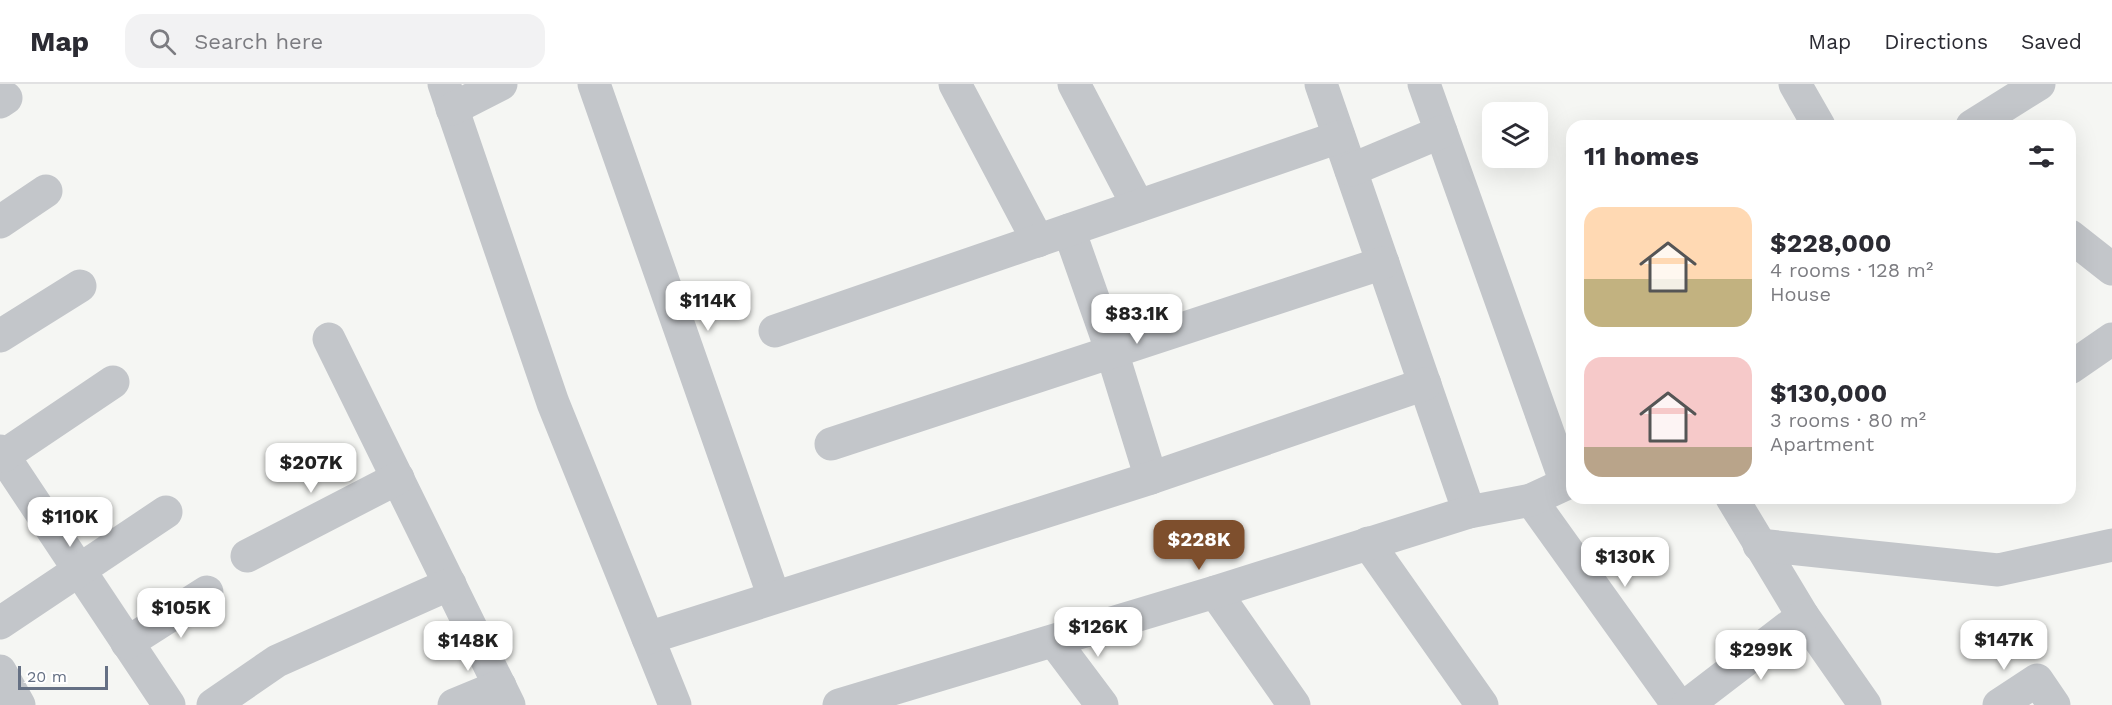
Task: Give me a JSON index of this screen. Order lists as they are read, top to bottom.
{
  "scale_bar": "20 m",
  "page": {
    "header": "Map",
    "search": "Search here",
    "nav": ["Map", "Directions", "Saved"],
    "heading": "11 homes",
    "list": [
      {
        "name": "$228,000",
        "note": "4 rooms · 128 m² · House"
      },
      {
        "name": "$130,000",
        "note": "3 rooms · 80 m² · Apartment"
      }
    ],
    "price": [
      "$114K",
      "$83.1K",
      "$207K",
      "$110K",
      "$228K",
      "$130K",
      "$105K",
      "$126K",
      "$147K",
      "$148K",
      "$299K"
    ],
    "scale": "20 m"
  }
}
